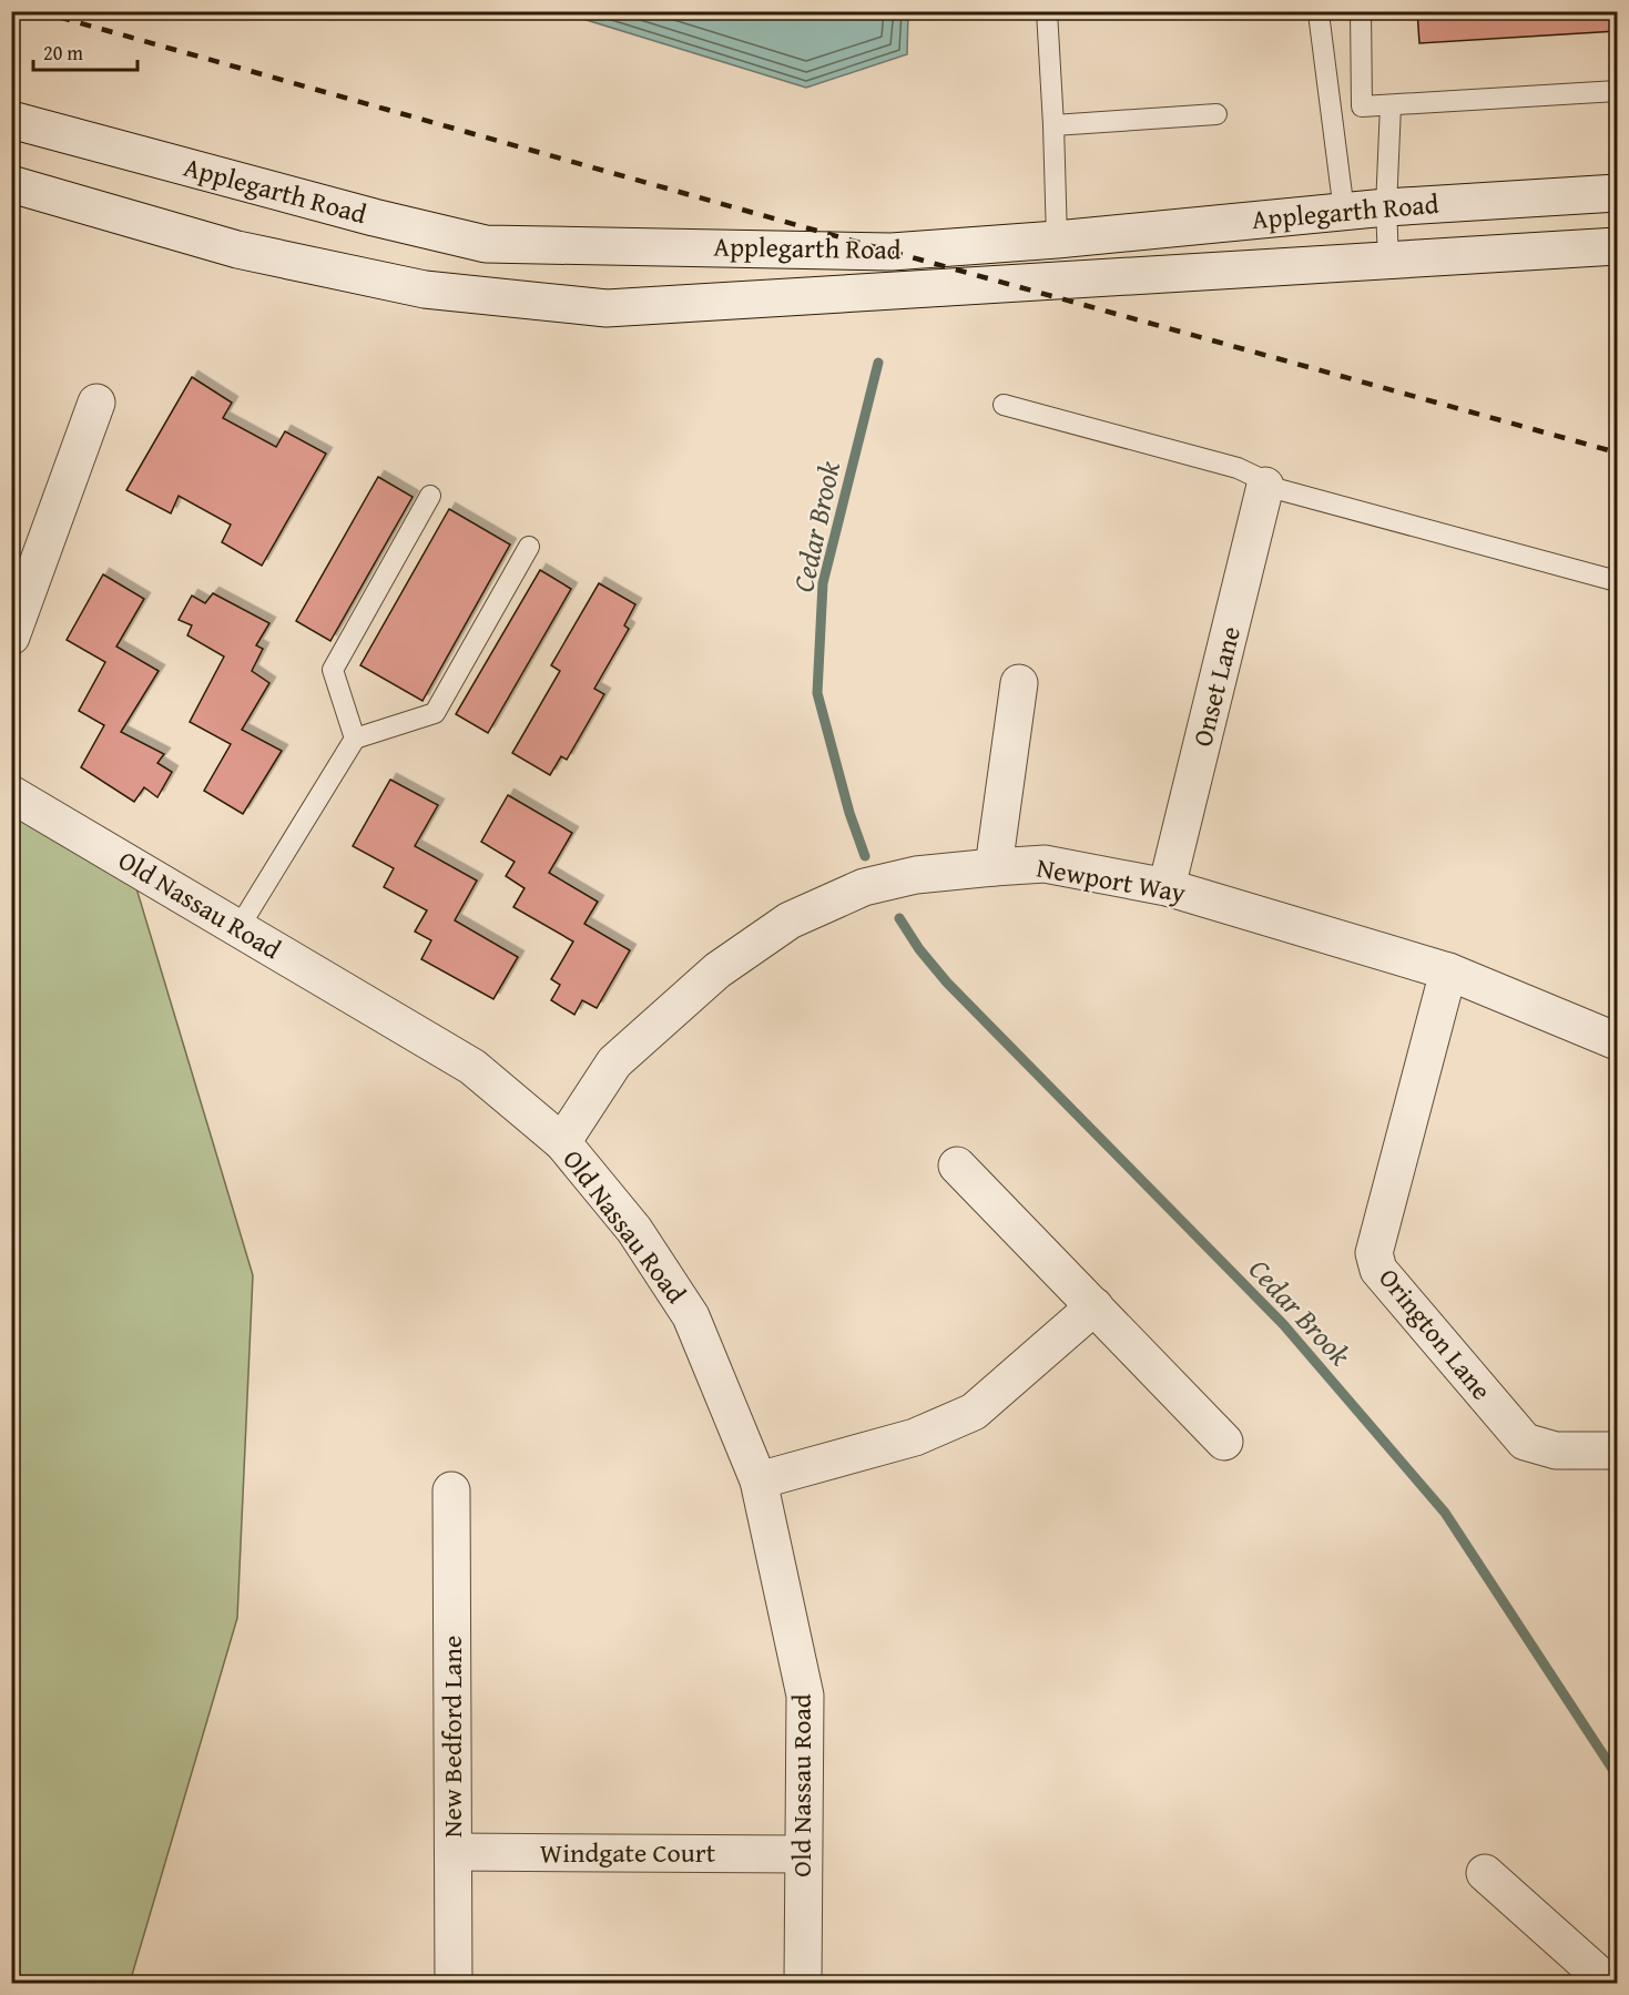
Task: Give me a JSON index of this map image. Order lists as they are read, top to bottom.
{
  "streets": {
    "street": [
      "Applegarth Road",
      "Onset Lane",
      "Newport Way",
      "Old Nassau Road",
      "Orington Lane",
      "New Bedford Lane",
      "Windgate Court"
    ]
  },
  "crossings": [
    ["Onset Lane", "Newport Way"],
    ["Newport Way", "Old Nassau Road"],
    ["Newport Way", "Orington Lane"],
    ["Old Nassau Road", "Windgate Court"],
    ["New Bedford Lane", "Windgate Court"]
  ],
  "water": ["Cedar Brook"],
  "scale_bar": "20 m"
}
